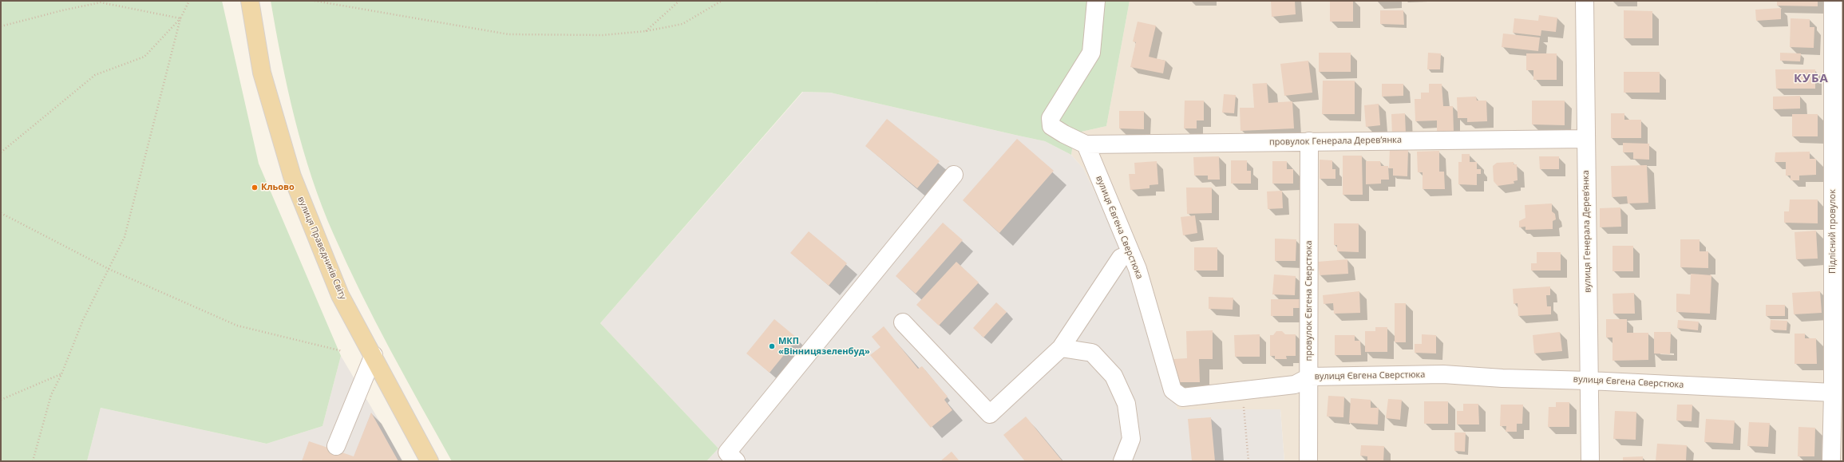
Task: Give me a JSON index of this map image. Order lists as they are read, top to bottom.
{
  "streets": {
    "main road": ["вулиця Праведників Світу"],
    "street": [
      "провулок Генерала Деревʼянка",
      "вулиця Євгена Сверстюка",
      "вулиця Генерала Деревʼянка",
      "Підлісний провулок",
      "провулок Євгена Сверстюка"
    ]
  },
  "crossings": [
    ["провулок Генерала Деревʼянка", "вулиця Євгена Сверстюка"],
    ["провулок Генерала Деревʼянка", "вулиця Генерала Деревʼянка"],
    ["провулок Генерала Деревʼянка", "провулок Євгена Сверстюка"],
    ["вулиця Євгена Сверстюка", "вулиця Генерала Деревʼянка"],
    ["вулиця Євгена Сверстюка", "Підлісний провулок"],
    ["вулиця Євгена Сверстюка", "провулок Євгена Сверстюка"]
  ],
  "districts": ["КУБА"],
  "places": ["Кльово", "МКП «Вінницязеленбуд»"]
}
